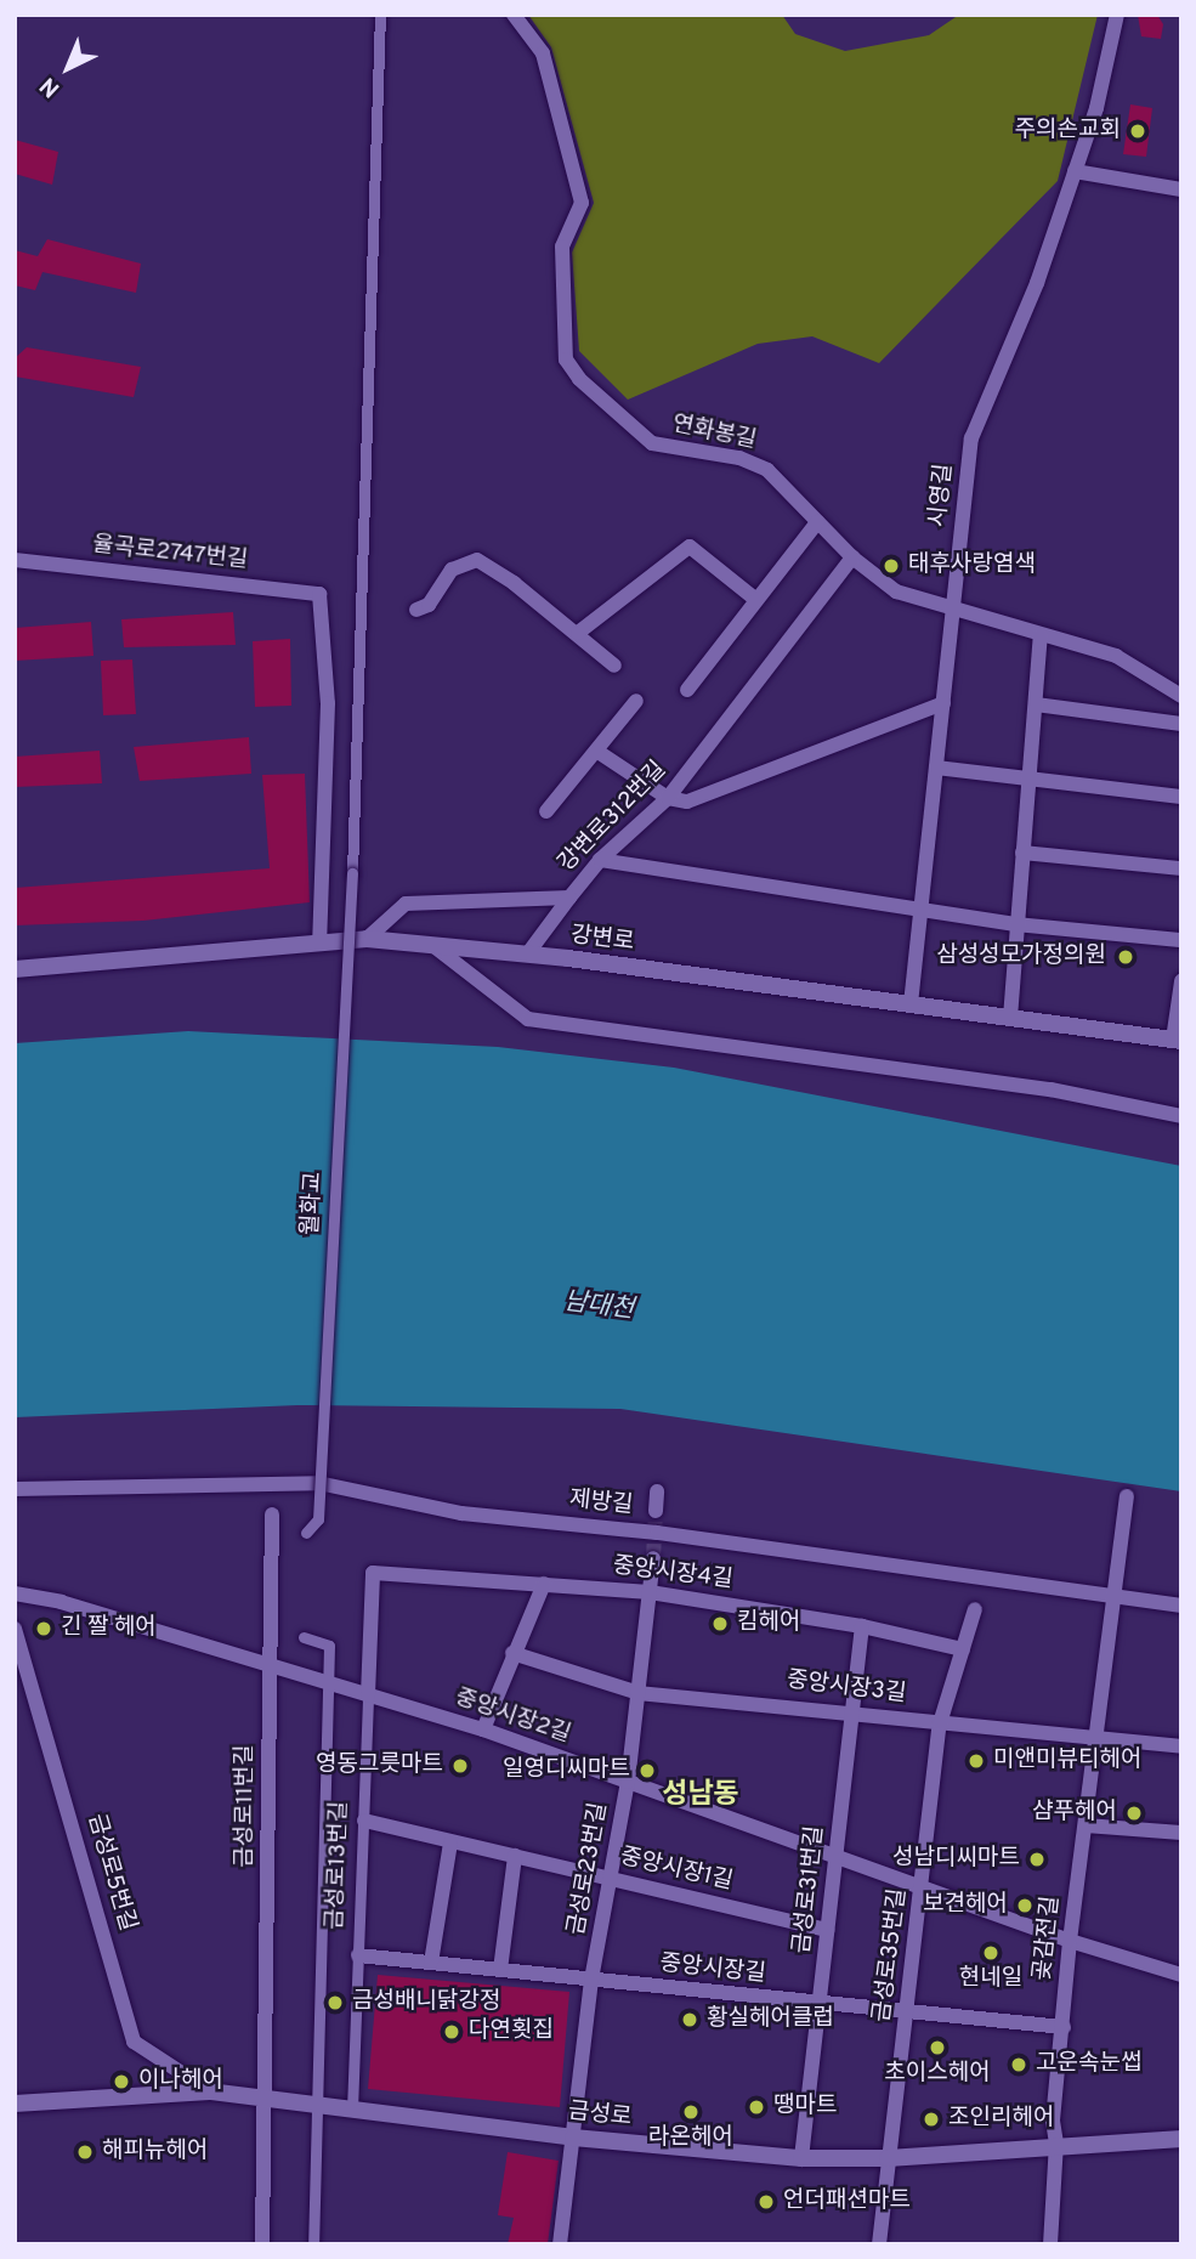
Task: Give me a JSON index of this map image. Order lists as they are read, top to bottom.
{
  "streets": {
    "street": [
      "연화봉길",
      "시영길",
      "율곡로2747번길",
      "강변로312번길",
      "강변로",
      "월화교",
      "제방길",
      "중앙시장4길",
      "중앙시장3길",
      "중앙시장2길",
      "금성로11번길",
      "금성로13번길",
      "금성로23번길",
      "중앙시장1길",
      "금성로5번길",
      "금성로31번길",
      "곶감전길",
      "금성로35번길",
      "중앙시장길",
      "금성로"
    ]
  },
  "crossings": [
    ["연화봉길", "시영길"],
    ["연화봉길", "강변로312번길"],
    ["시영길", "강변로"],
    ["율곡로2747번길", "강변로"],
    ["강변로312번길", "강변로"],
    ["제방길", "곶감전길"],
    ["중앙시장4길", "금성로13번길"],
    ["중앙시장4길", "금성로23번길"],
    ["중앙시장4길", "금성로31번길"],
    ["중앙시장4길", "금성로35번길"],
    ["중앙시장3길", "금성로23번길"],
    ["중앙시장3길", "금성로31번길"],
    ["중앙시장3길", "곶감전길"],
    ["중앙시장3길", "금성로35번길"],
    ["중앙시장2길", "금성로11번길"],
    ["중앙시장2길", "금성로13번길"],
    ["중앙시장2길", "금성로23번길"],
    ["중앙시장2길", "금성로31번길"],
    ["중앙시장2길", "곶감전길"],
    ["중앙시장2길", "금성로35번길"],
    ["금성로11번길", "금성로"],
    ["금성로13번길", "중앙시장1길"],
    ["금성로13번길", "중앙시장길"],
    ["금성로13번길", "금성로"],
    ["금성로23번길", "중앙시장1길"],
    ["금성로23번길", "중앙시장길"],
    ["금성로23번길", "금성로"],
    ["중앙시장1길", "금성로31번길"],
    ["금성로5번길", "금성로"],
    ["금성로31번길", "중앙시장길"],
    ["금성로31번길", "금성로"],
    ["곶감전길", "중앙시장길"],
    ["곶감전길", "금성로"],
    ["금성로35번길", "중앙시장길"],
    ["금성로35번길", "금성로"]
  ],
  "districts": ["성남동"],
  "water": ["남대천"],
  "places": [
    "주의손교회",
    "태후사랑염색",
    "삼성성모가정의원",
    "킴헤어",
    "긴 짤 헤어",
    "미앤미뷰티헤어",
    "영동그릇마트",
    "일영디씨마트",
    "샴푸헤어",
    "성남디씨마트",
    "보견헤어",
    "현네일",
    "금성배니닭강정",
    "황실헤어클럽",
    "다연횟집",
    "초이스헤어",
    "고운속눈썹",
    "이나헤어",
    "땡마트",
    "라온헤어",
    "조인리헤어",
    "해피뉴헤어",
    "언더패션마트"
  ],
  "north": "bottom left"
}
